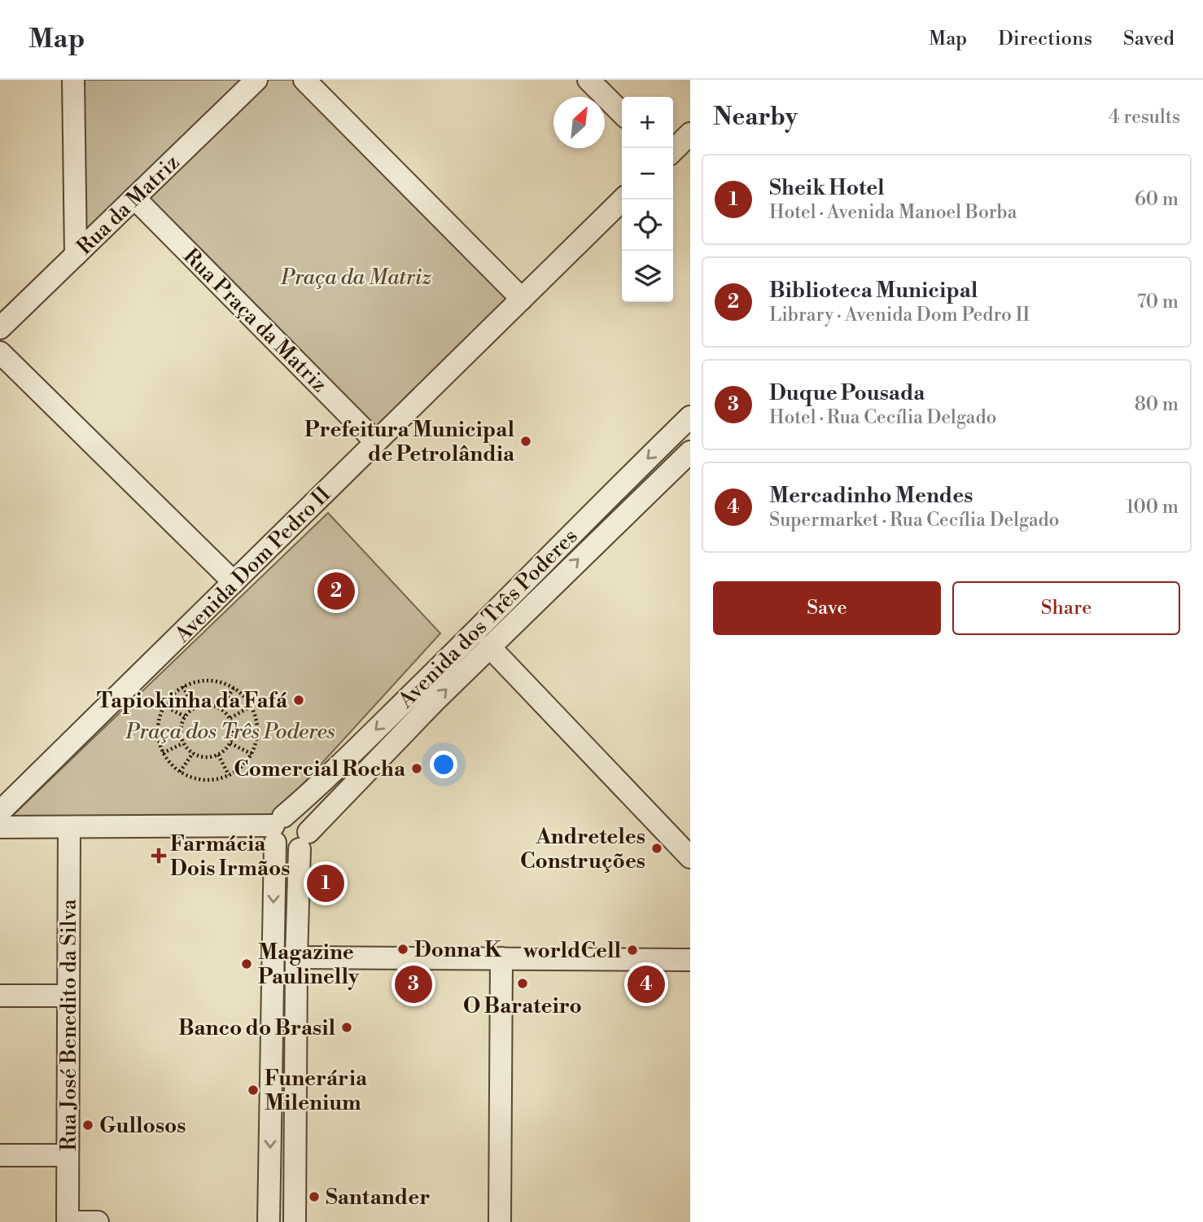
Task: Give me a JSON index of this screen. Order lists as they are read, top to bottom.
{
  "streets": {
    "street": [
      "Rua da Matriz",
      "Rua Praça da Matriz",
      "Avenida Dom Pedro II",
      "Avenida dos Três Poderes",
      "Rua José Benedito da Silva"
    ]
  },
  "crossings": [
    ["Rua da Matriz", "Rua Praça da Matriz"],
    ["Rua Praça da Matriz", "Avenida Dom Pedro II"]
  ],
  "parks": ["Praça da Matriz", "Praça dos Três Poderes"],
  "places": {
    "other": [
      "Prefeitura Municipal de Petrolândia",
      "Tapiokinha da Fafá",
      "Comercial Rocha",
      "Andreteles Construções",
      "Donna K",
      "worldCell",
      "Magazine Paulinelly",
      "O Barateiro",
      "Banco do Brasil",
      "Funerária Milenium",
      "Gullosos",
      "Santander"
    ],
    "health": ["Farmácia Dois Irmãos"]
  },
  "north": "top right",
  "page": {
    "header": "Map",
    "nav": ["Map", "Directions", "Saved"],
    "heading": ["Nearby", "4 results"],
    "map_buttons": ["+", "−"],
    "list": [
      {
        "mark": "1",
        "name": "Sheik Hotel",
        "note": "Hotel · Avenida Manoel Borba",
        "value": "60 m"
      },
      {
        "mark": "2",
        "name": "Biblioteca Municipal",
        "note": "Library · Avenida Dom Pedro II",
        "value": "70 m"
      },
      {
        "mark": "3",
        "name": "Duque Pousada",
        "note": "Hotel · Rua Cecília Delgado",
        "value": "80 m"
      },
      {
        "mark": "4",
        "name": "Mercadinho Mendes",
        "note": "Supermarket · Rua Cecília Delgado",
        "value": "100 m"
      }
    ],
    "buttons": ["Save", "Share"],
    "pins": [
      "2",
      "1",
      "3",
      "4"
    ]
  }
}
